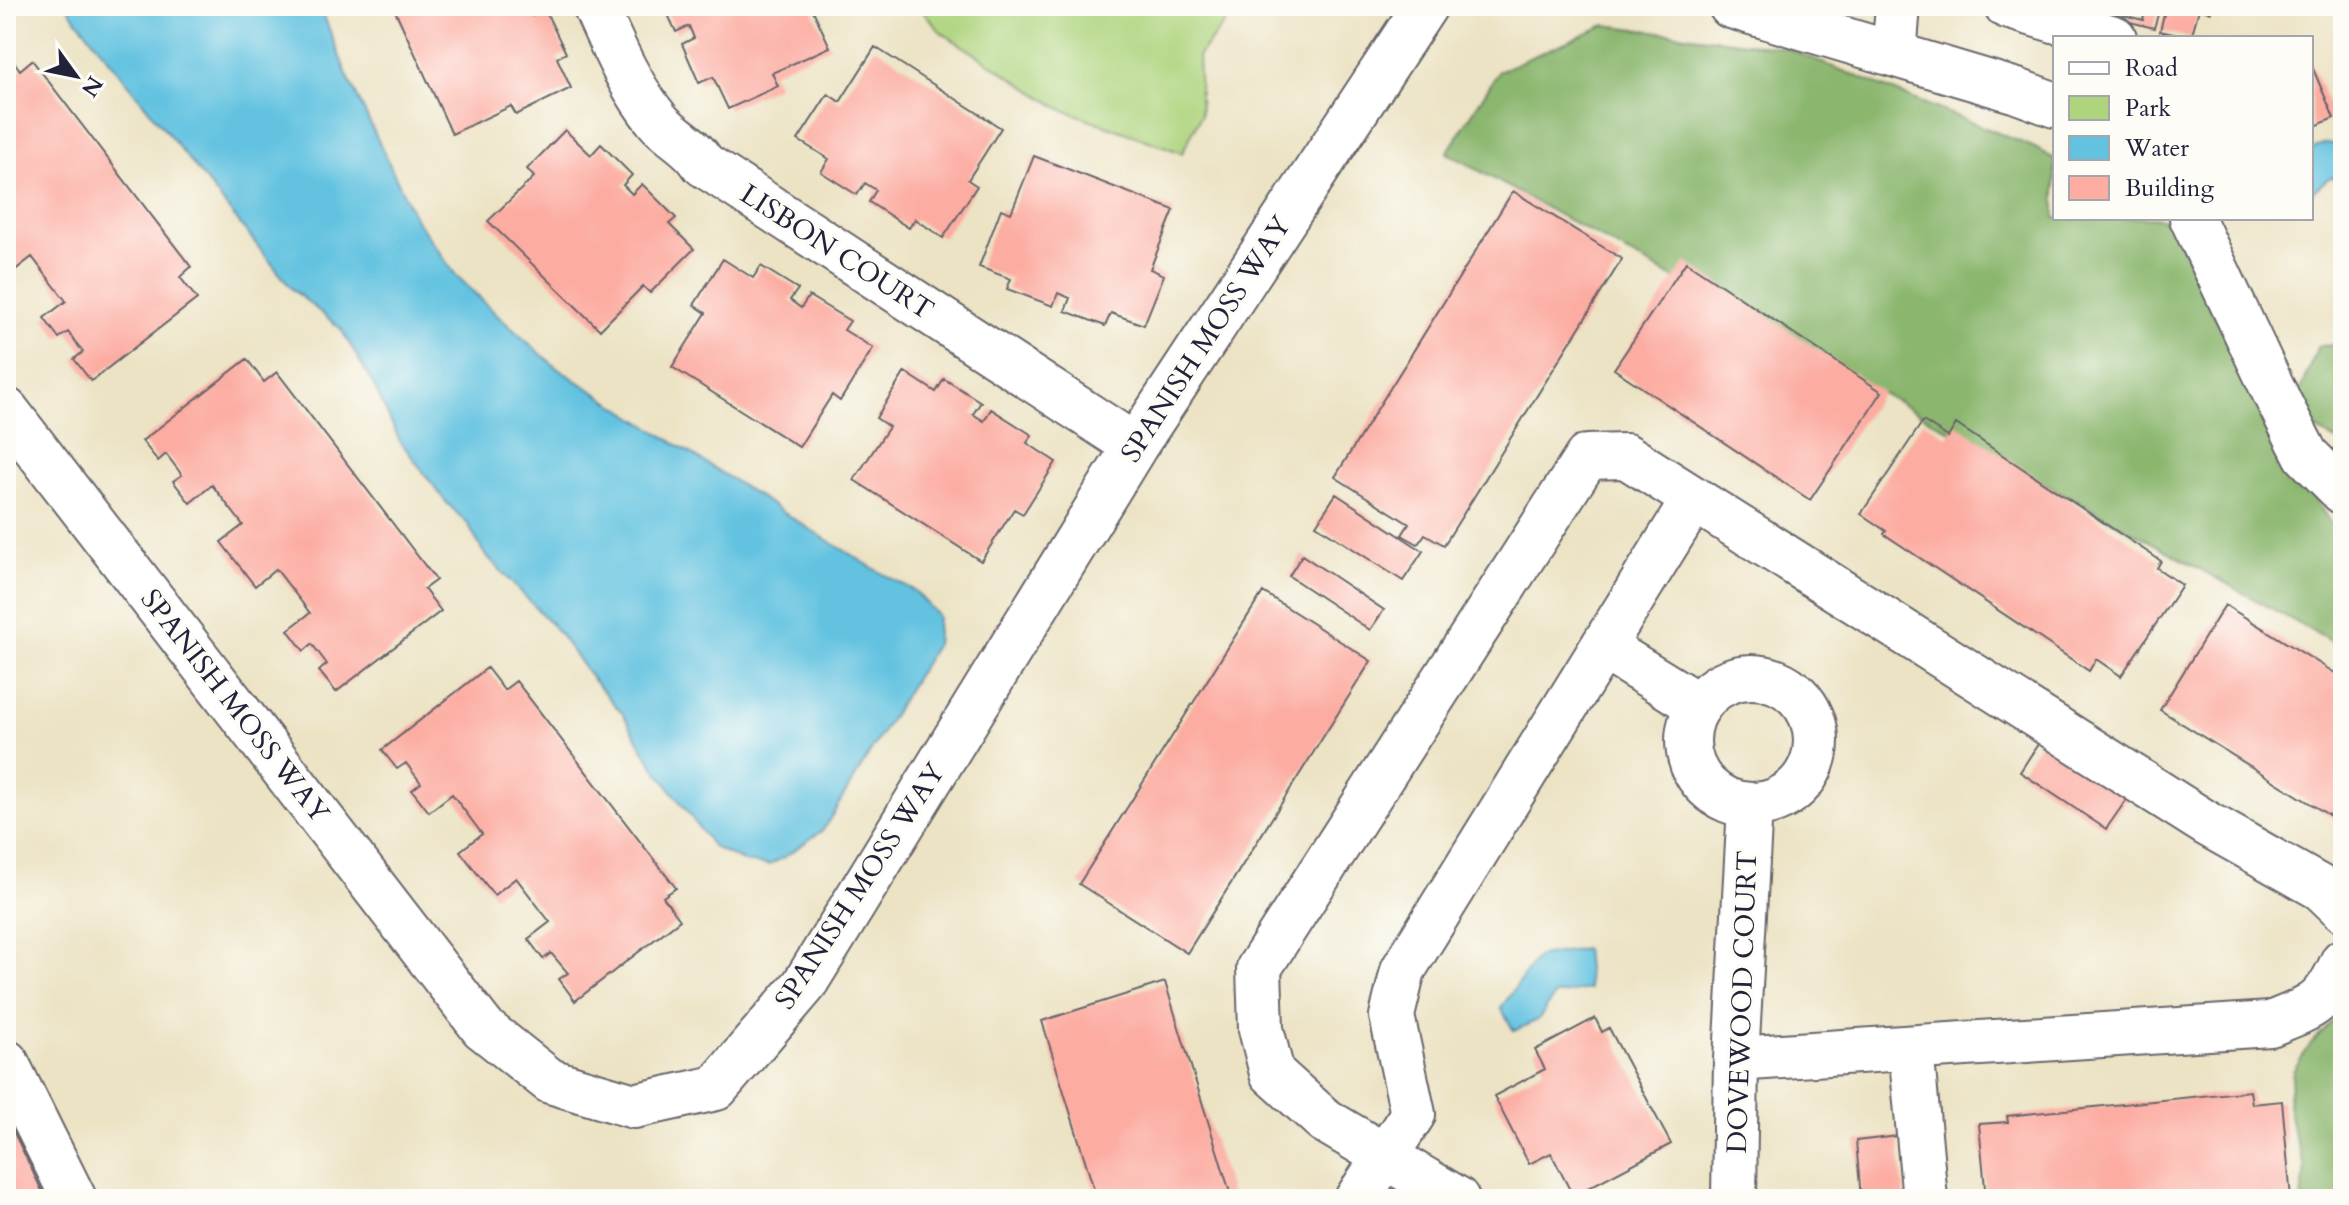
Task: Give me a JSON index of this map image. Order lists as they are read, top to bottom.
{
  "streets": {
    "street": ["LISBON COURT", "SPANISH MOSS WAY", "DOVEWOOD COURT"]
  },
  "crossings": [
    ["LISBON COURT", "SPANISH MOSS WAY"]
  ],
  "legend": [
    "Road",
    "Park",
    "Water",
    "Building"
  ],
  "north": "bottom right"
}
